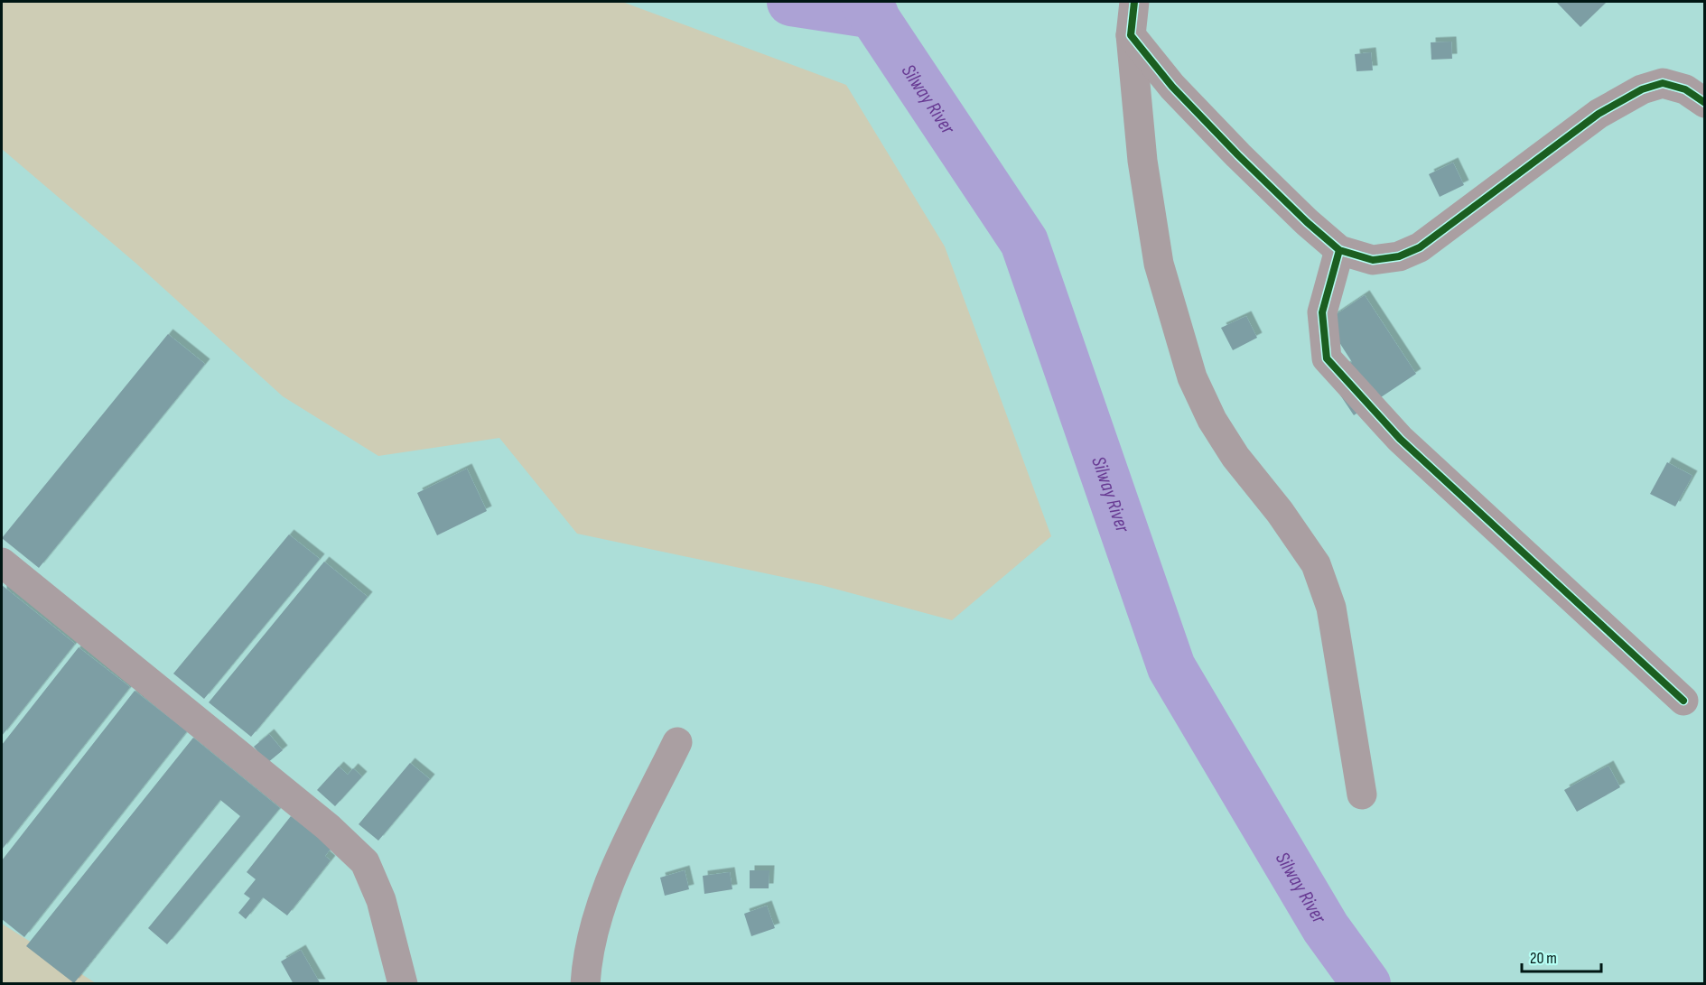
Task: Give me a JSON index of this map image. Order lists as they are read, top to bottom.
{
  "water": ["Silway River"],
  "scale_bar": "20 m"
}
